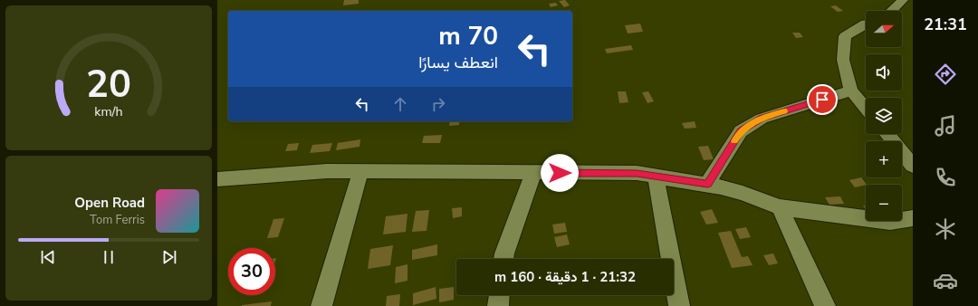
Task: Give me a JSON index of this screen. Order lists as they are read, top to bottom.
{
  "north": "right",
  "page": {
    "tabs": "21:31",
    "map_buttons": ["+", "−"],
    "turn": ["70 m", "انعطف يسارًا"],
    "song": ["Open Road", "Tom Ferris"],
    "limit": "30",
    "trip": "21:32 · 1 دقيقة · 160 m",
    "gauge": ["20", "km/h"]
  }
}
